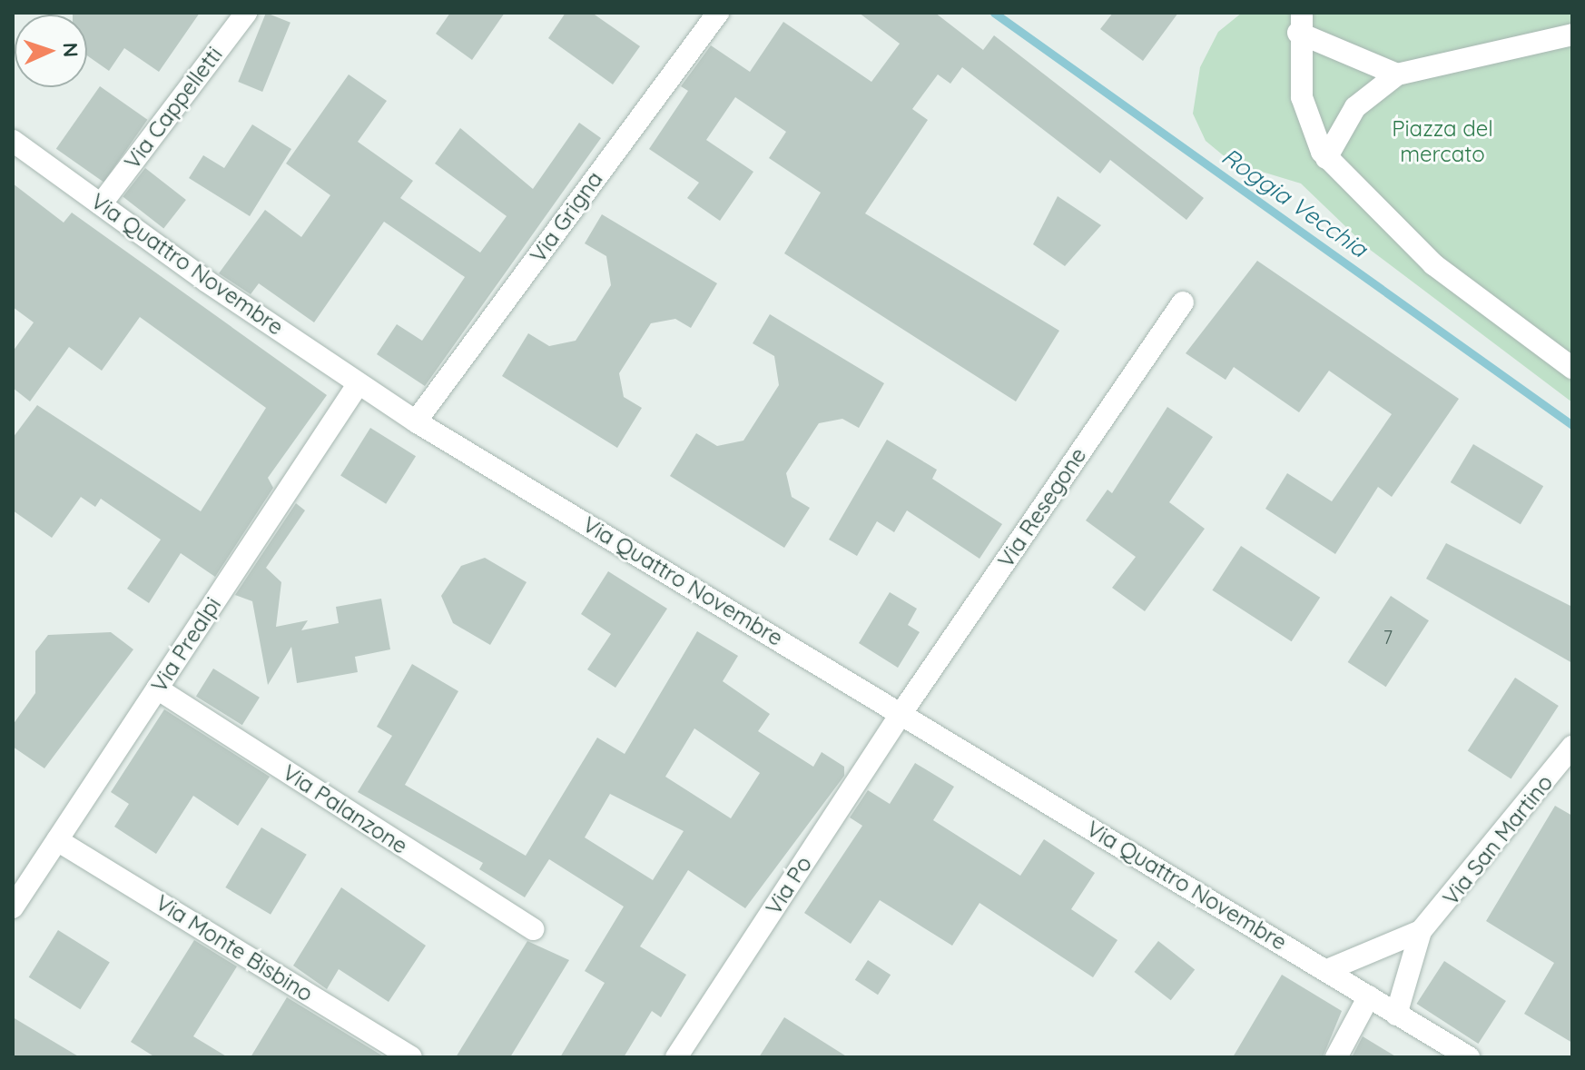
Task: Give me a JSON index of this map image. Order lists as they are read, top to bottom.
{
  "streets": {
    "street": [
      "Via Cappelletti",
      "Via Grigna",
      "Via Quattro Novembre",
      "Via Resegone",
      "Via Prealpi",
      "Via Palanzone",
      "Via San Martino",
      "Via Po",
      "Via Monte Bisbino"
    ]
  },
  "crossings": [
    ["Via Cappelletti", "Via Quattro Novembre"],
    ["Via Grigna", "Via Quattro Novembre"],
    ["Via Quattro Novembre", "Via Resegone"],
    ["Via Quattro Novembre", "Via Prealpi"],
    ["Via Quattro Novembre", "Via Po"],
    ["Via Resegone", "Via Po"],
    ["Via Prealpi", "Via Palanzone"],
    ["Via Prealpi", "Via Monte Bisbino"]
  ],
  "water": ["Roggia Vecchia"],
  "parks": ["Piazza del mercato"],
  "house_numbers": ["7"],
  "north": "right"
}
